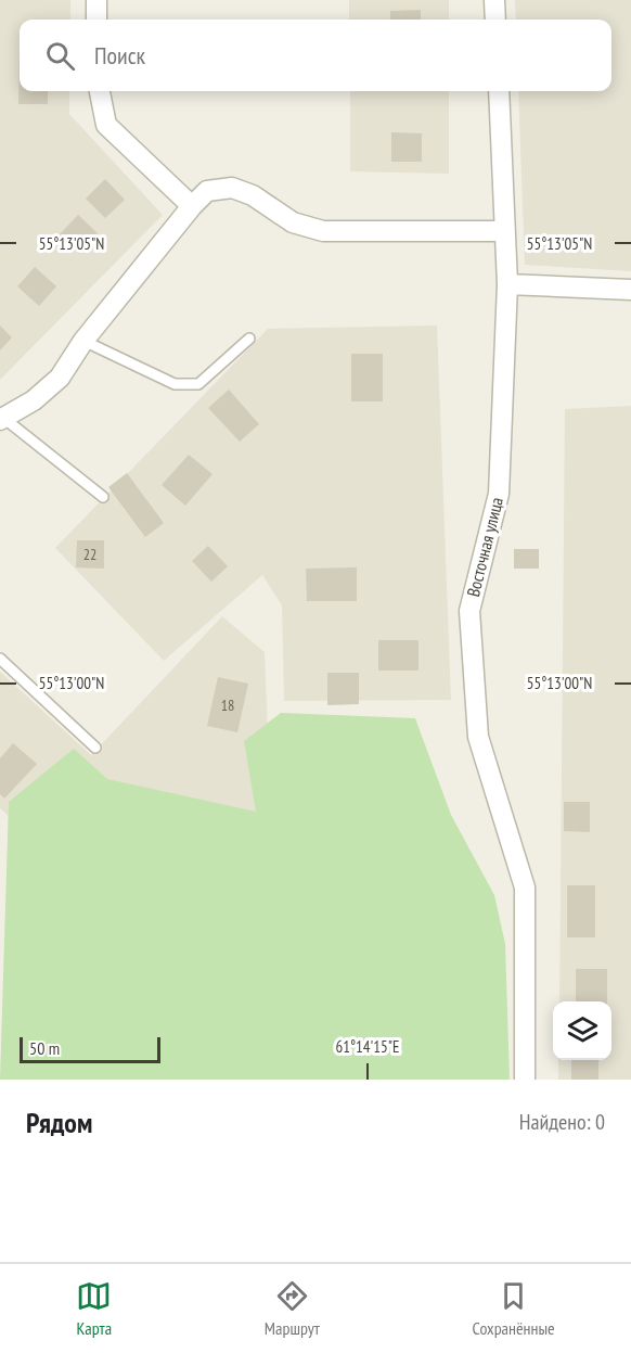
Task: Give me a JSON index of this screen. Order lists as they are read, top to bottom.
{
  "streets": {
    "street": ["Восточная улица"]
  },
  "house_numbers": ["22", "18"],
  "scale_bar": "50 m",
  "page": {
    "search": "Поиск",
    "scale": "50 m",
    "heading": ["Рядом", "Найдено: 0"],
    "nav": ["Карта", "Маршрут", "Сохранённые"]
  },
  "coordinates": ["55°13'05\"N", "55°13'00\"N", "61°14'15\"E"]
}
